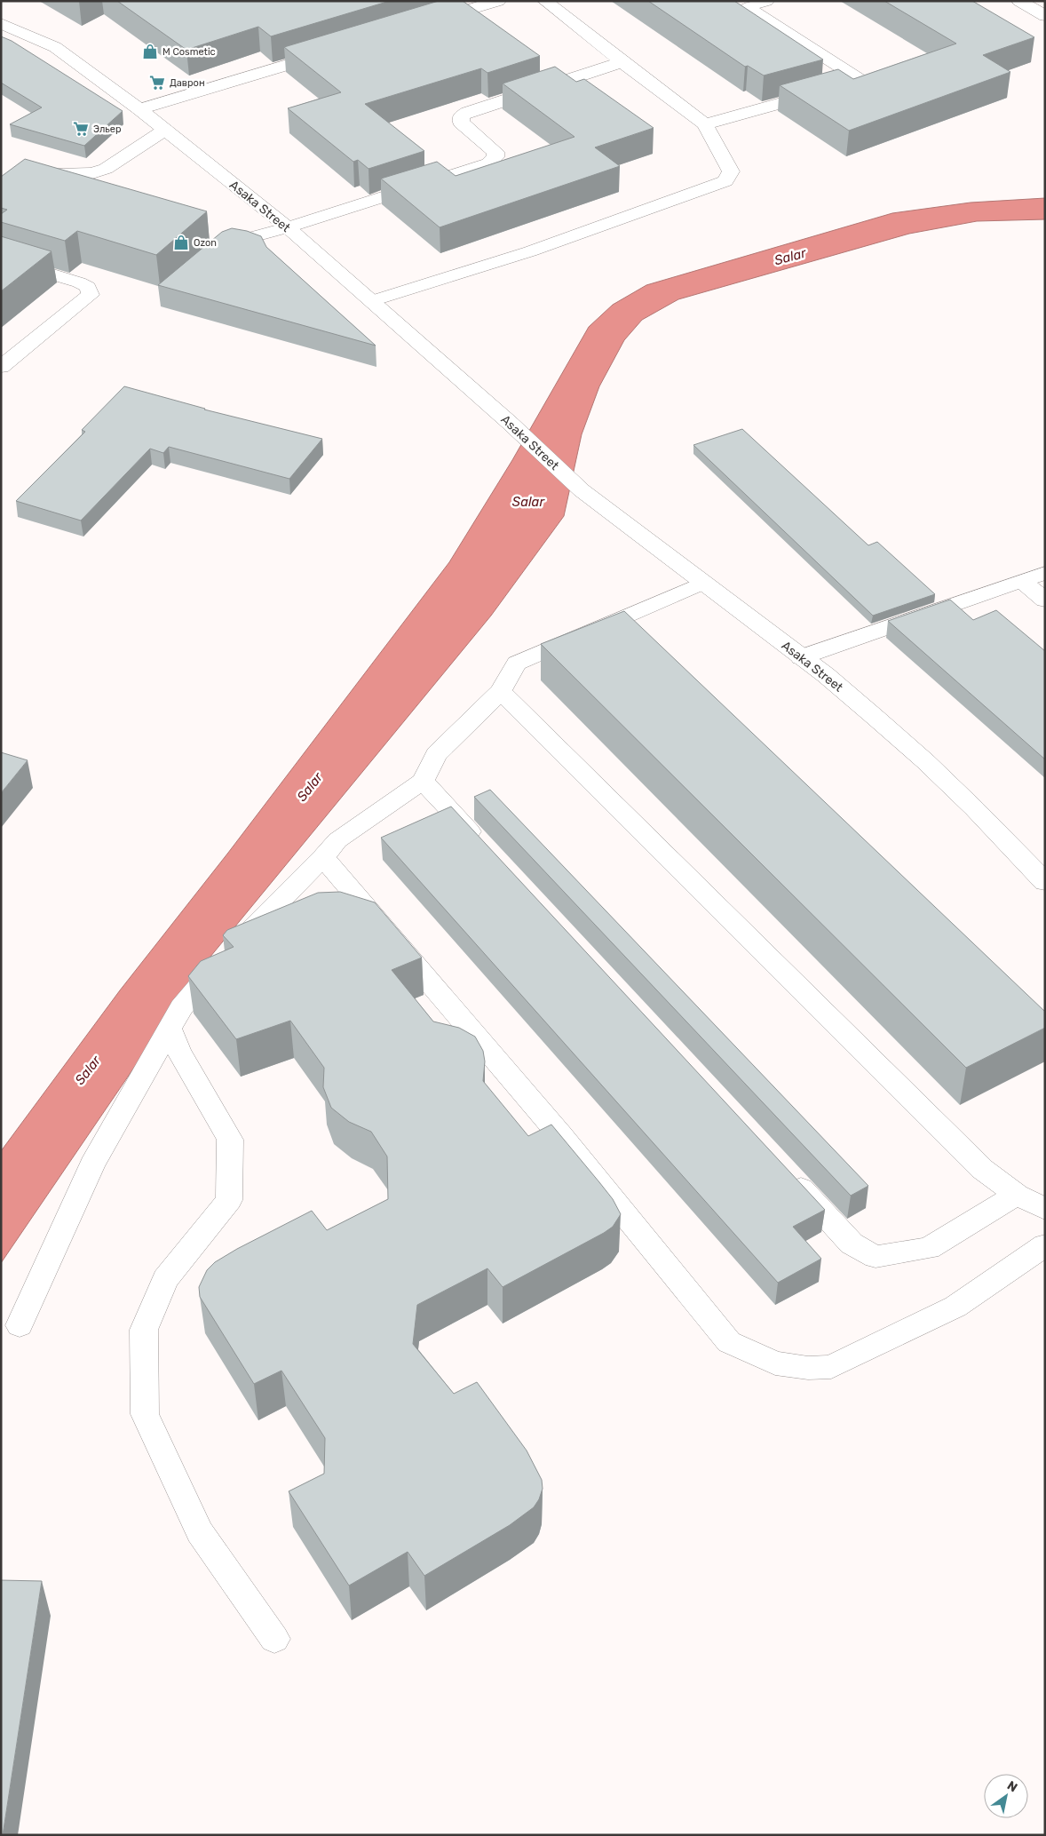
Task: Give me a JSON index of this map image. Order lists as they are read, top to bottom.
{
  "streets": {
    "street": ["Asaka Street"]
  },
  "water": ["Salar"],
  "places": {
    "shop": ["M Cosmetic", "Ozon"],
    "supermarket": ["Даврон", "Эльер"]
  },
  "north": "top right"
}
